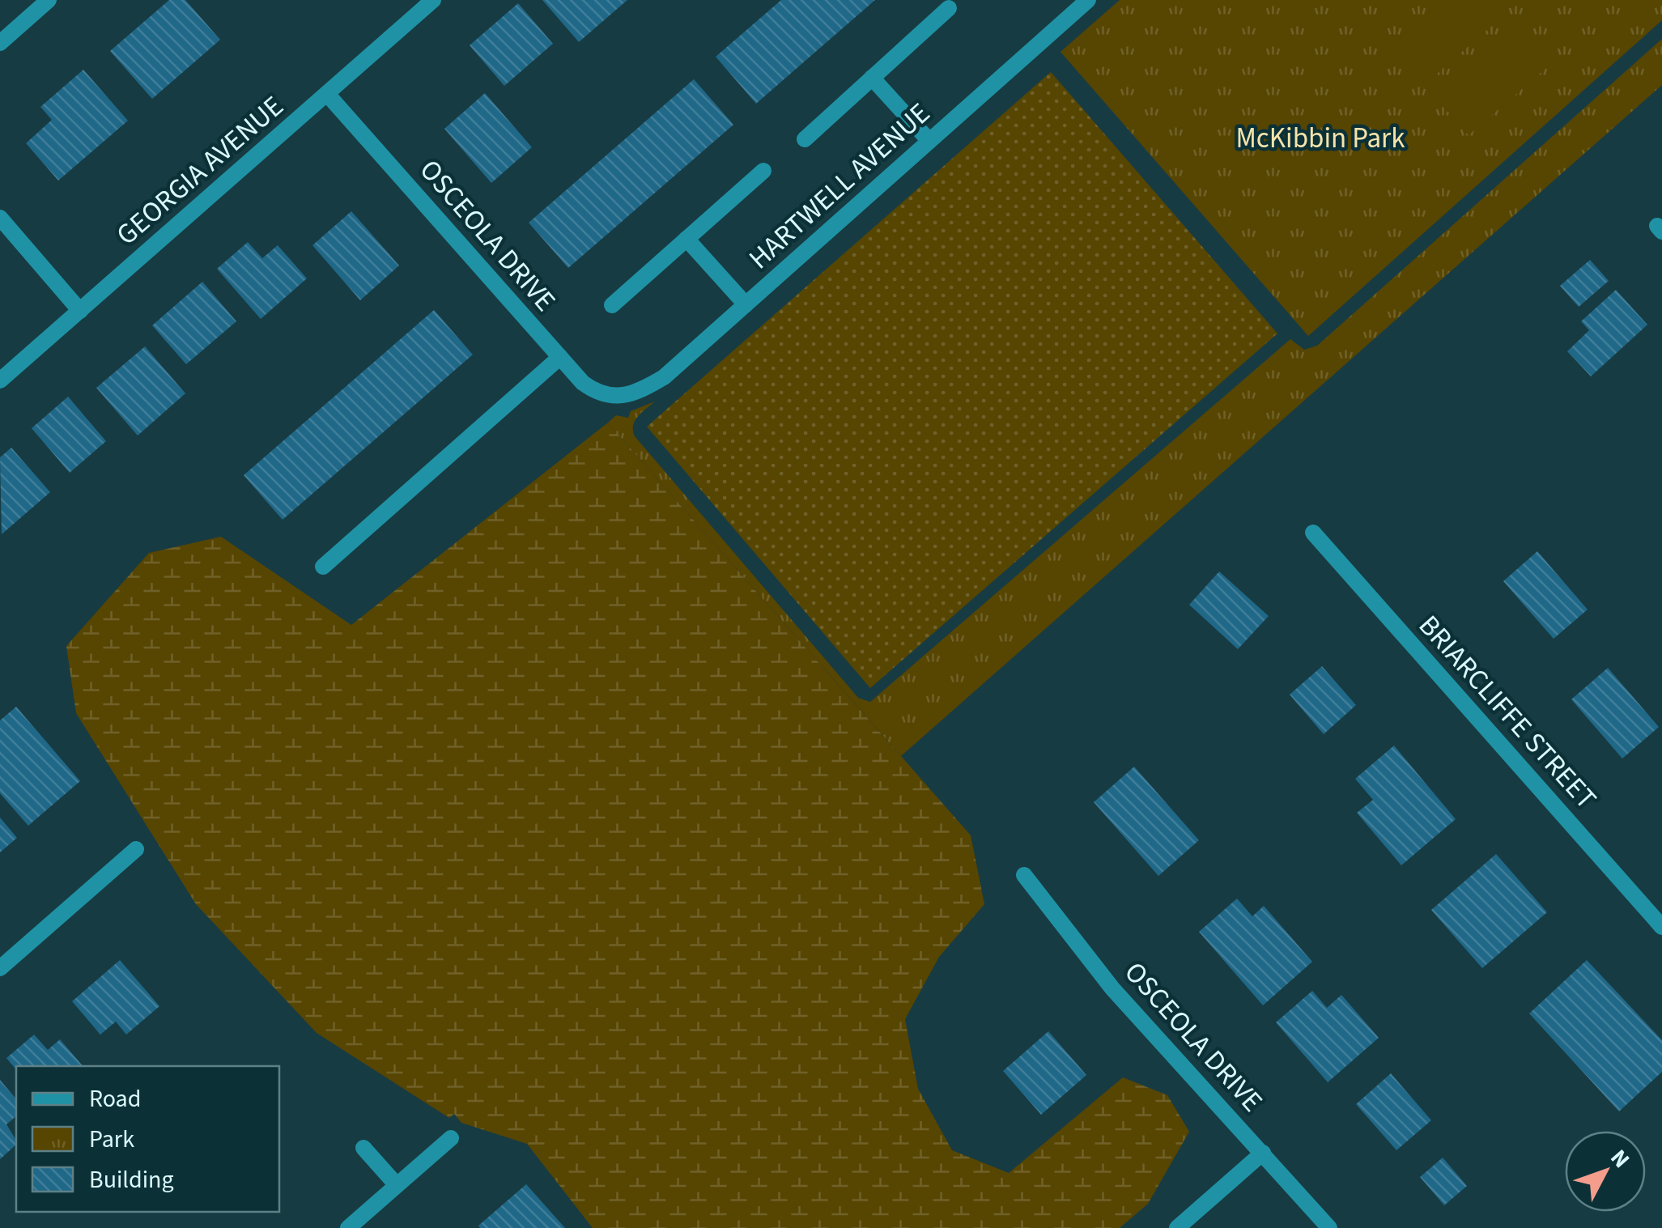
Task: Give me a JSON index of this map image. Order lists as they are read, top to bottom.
{
  "streets": {
    "street": [
      "GEORGIA AVENUE",
      "HARTWELL AVENUE",
      "OSCEOLA DRIVE",
      "BRIARCLIFFE STREET"
    ]
  },
  "crossings": [
    ["GEORGIA AVENUE", "OSCEOLA DRIVE"],
    ["HARTWELL AVENUE", "OSCEOLA DRIVE"]
  ],
  "parks": ["McKibbin Park"],
  "legend": ["Road", "Park", "Building"],
  "north": "top right"
}
